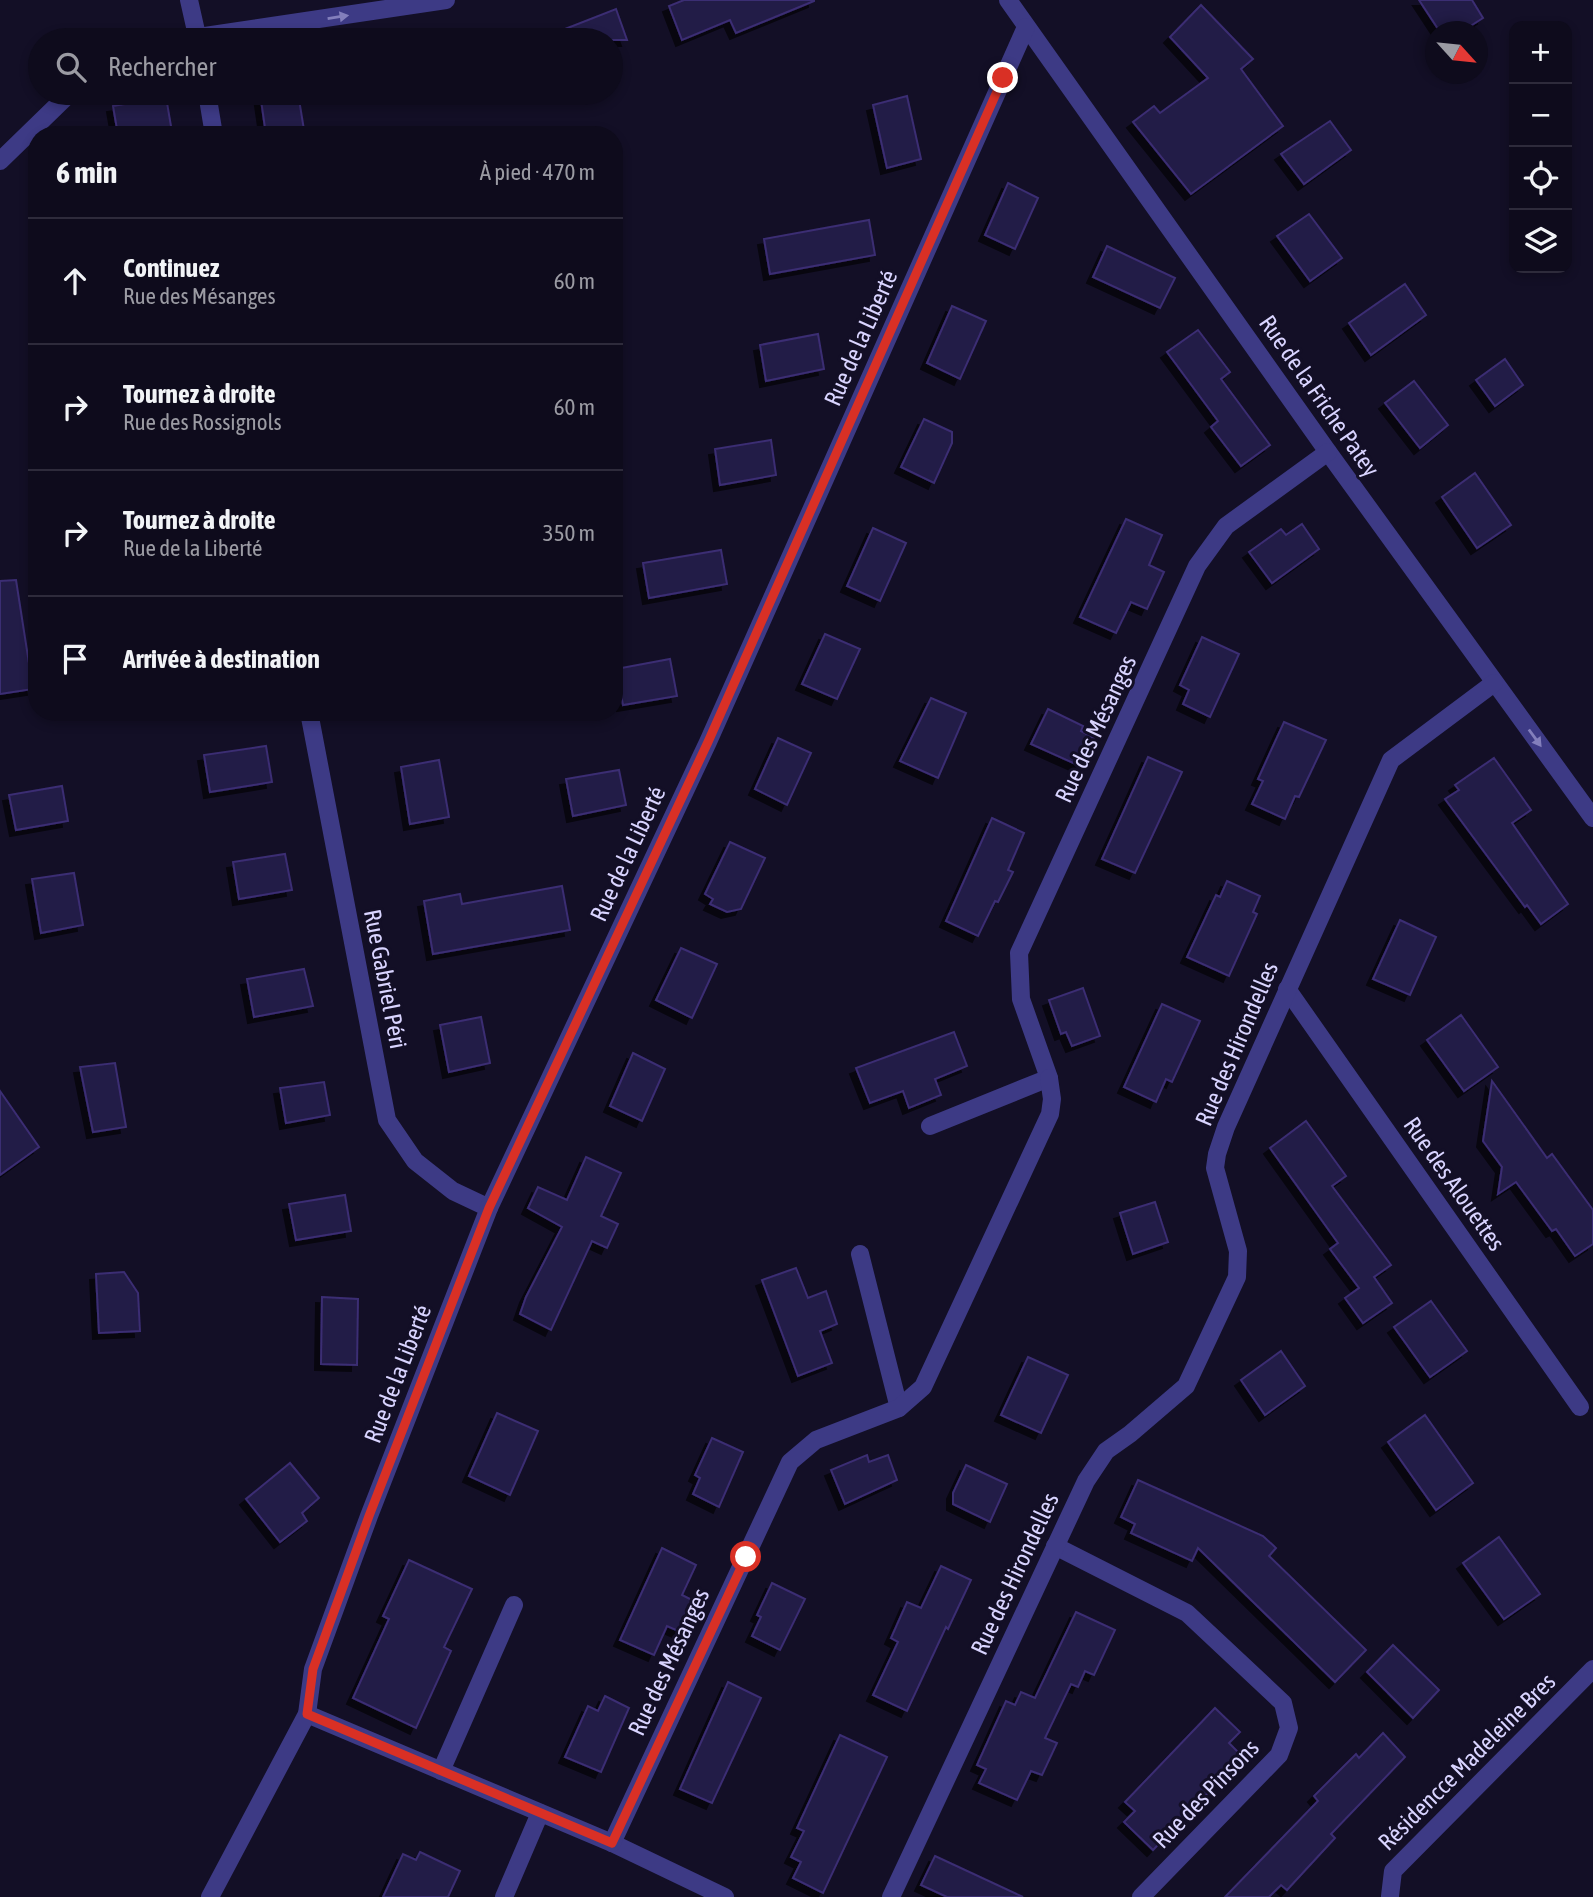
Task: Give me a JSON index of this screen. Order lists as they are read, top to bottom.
{
  "streets": {
    "street": [
      "Rue de la Liberté",
      "Rue de la Friche Patey",
      "Rue des Mésanges",
      "Rue Gabriel Péri",
      "Rue des Hirondelles",
      "Rue des Alouettes",
      "Résidencce Madeleine Bres",
      "Rue des Pinsons"
    ]
  },
  "crossings": [
    ["Rue de la Liberté", "Rue de la Friche Patey"],
    ["Rue de la Liberté", "Rue Gabriel Péri"],
    ["Rue de la Friche Patey", "Rue des Mésanges"],
    ["Rue de la Friche Patey", "Rue des Hirondelles"],
    ["Rue des Hirondelles", "Rue des Alouettes"],
    ["Rue des Hirondelles", "Rue des Pinsons"]
  ],
  "north": "bottom right",
  "page": {
    "map_buttons": ["+", "−"],
    "search": "Rechercher",
    "heading": ["6 min", "À pied · 470 m"],
    "list": [
      ["Continuez", "Rue des Mésanges", "60 m"],
      ["Tournez à droite", "Rue des Rossignols", "60 m"],
      ["Tournez à droite", "Rue de la Liberté", "350 m"],
      "Arrivée à destination"
    ]
  }
}
